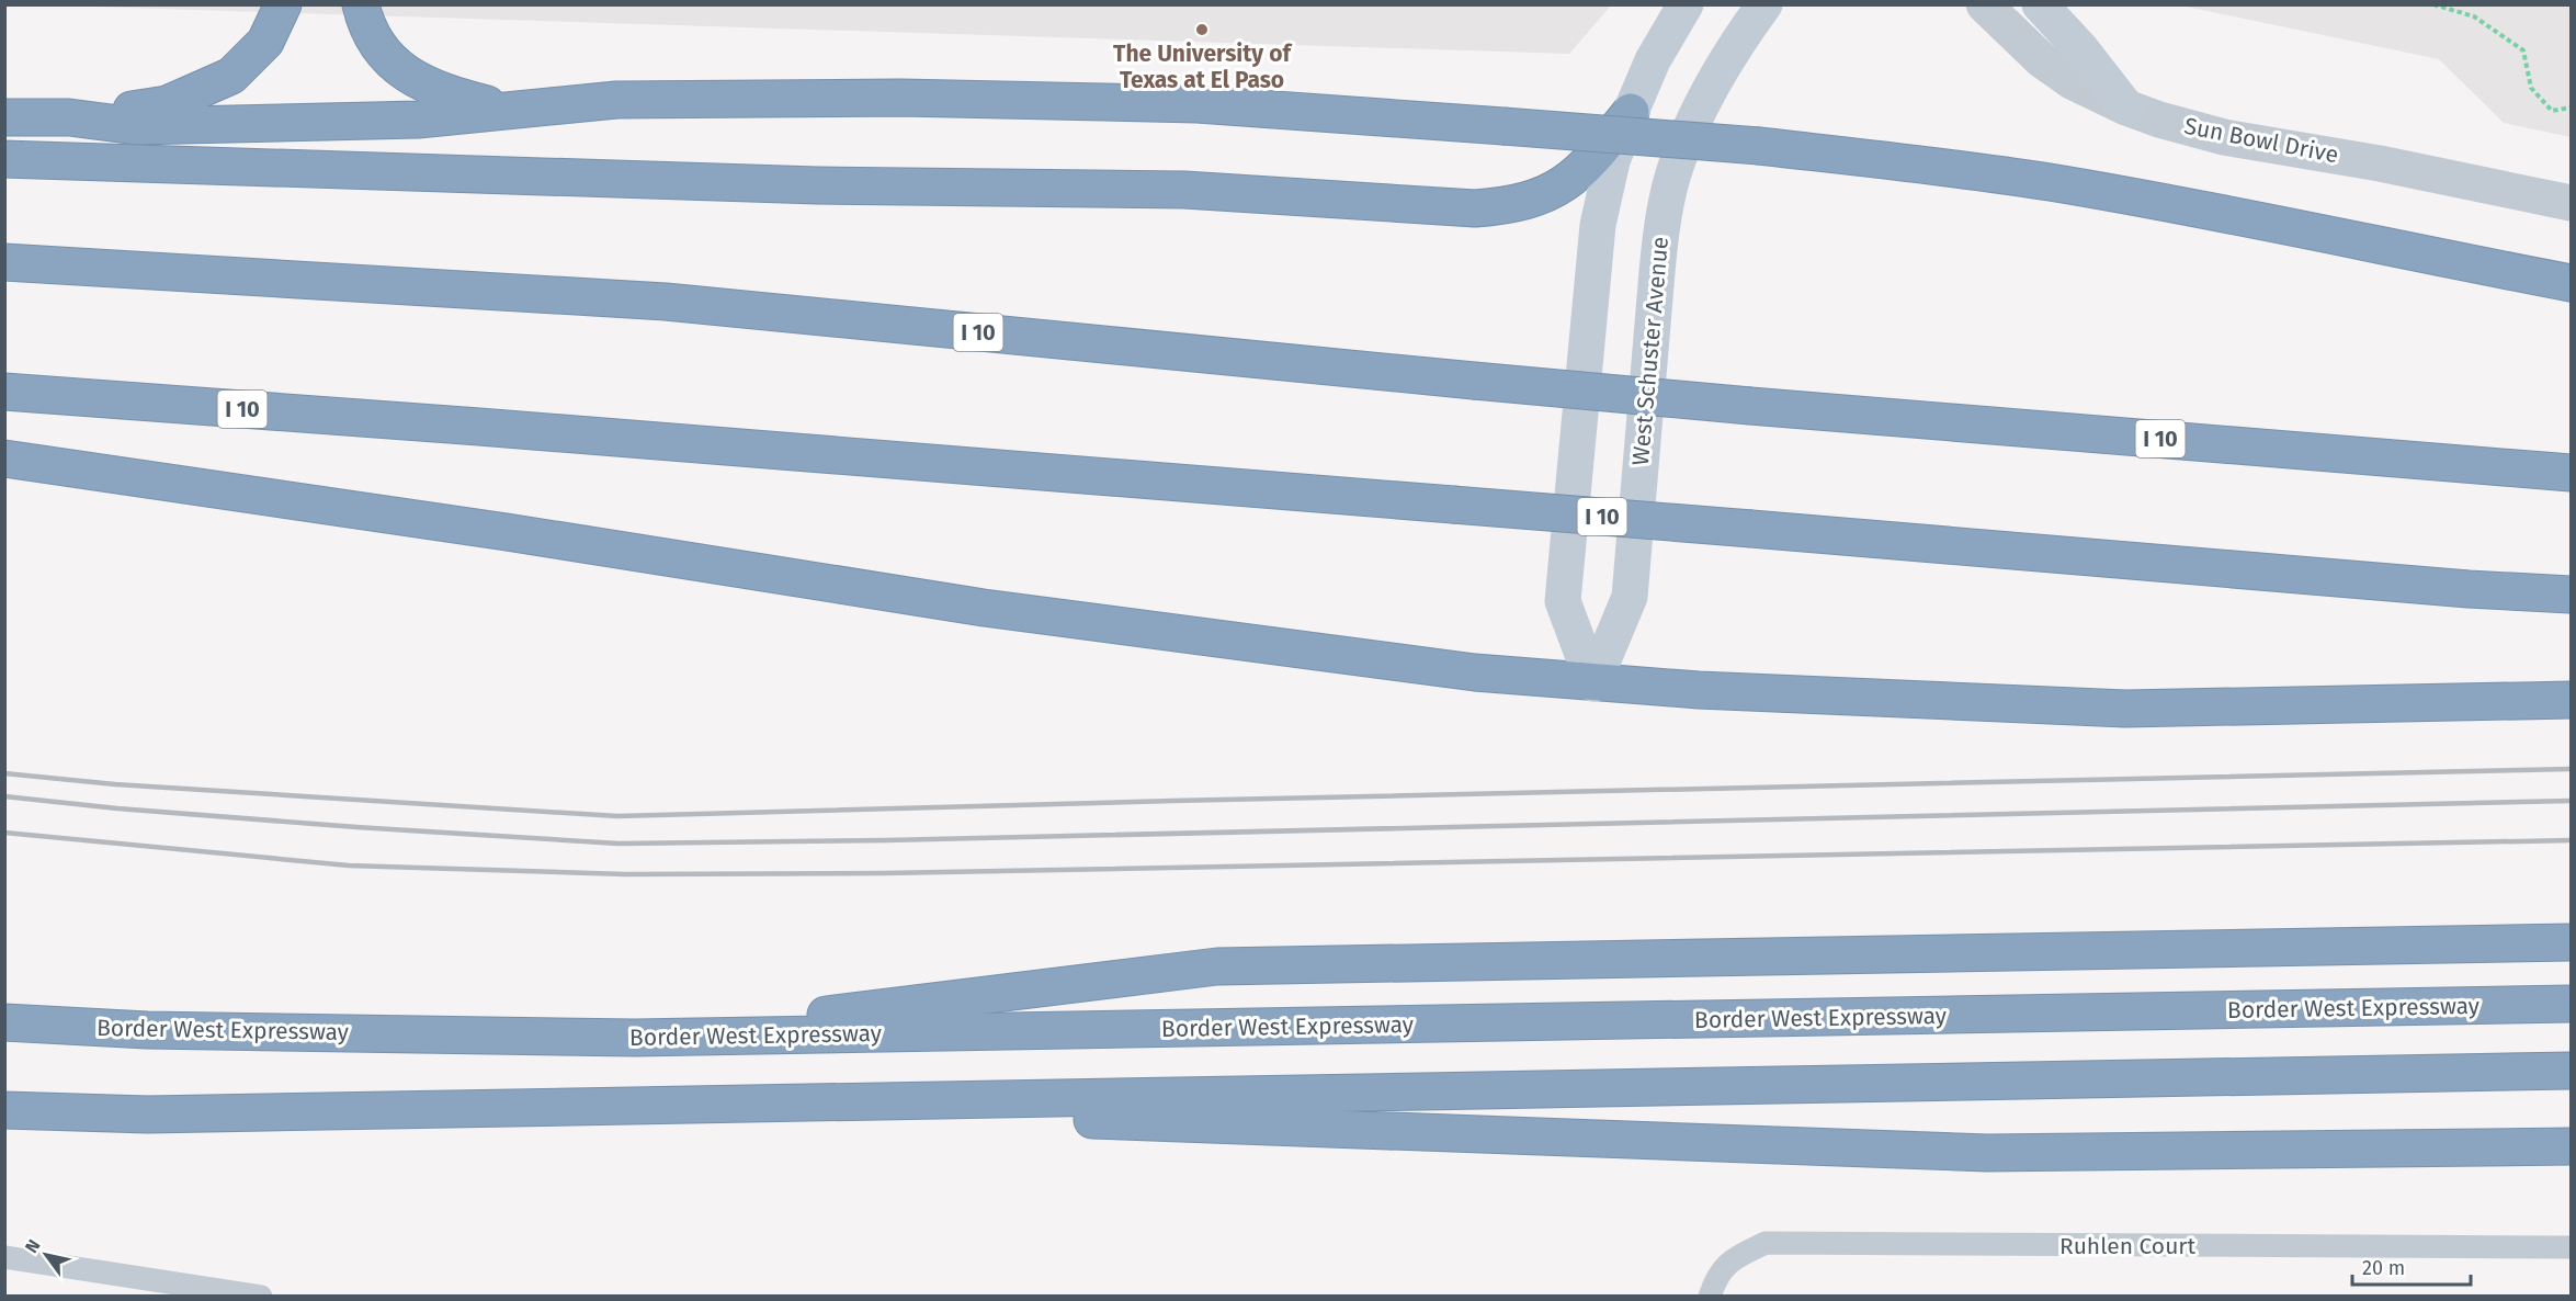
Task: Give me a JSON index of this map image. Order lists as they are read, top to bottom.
{
  "streets": {
    "highway": ["I 10", "Border West Expressway"],
    "main road": ["West Schuster Avenue"],
    "street": ["Sun Bowl Drive"],
    "lane": ["Ruhlen Court"]
  },
  "places": ["The University of Texas at El Paso"],
  "scale_bar": "20 m",
  "north": "top left"
}
